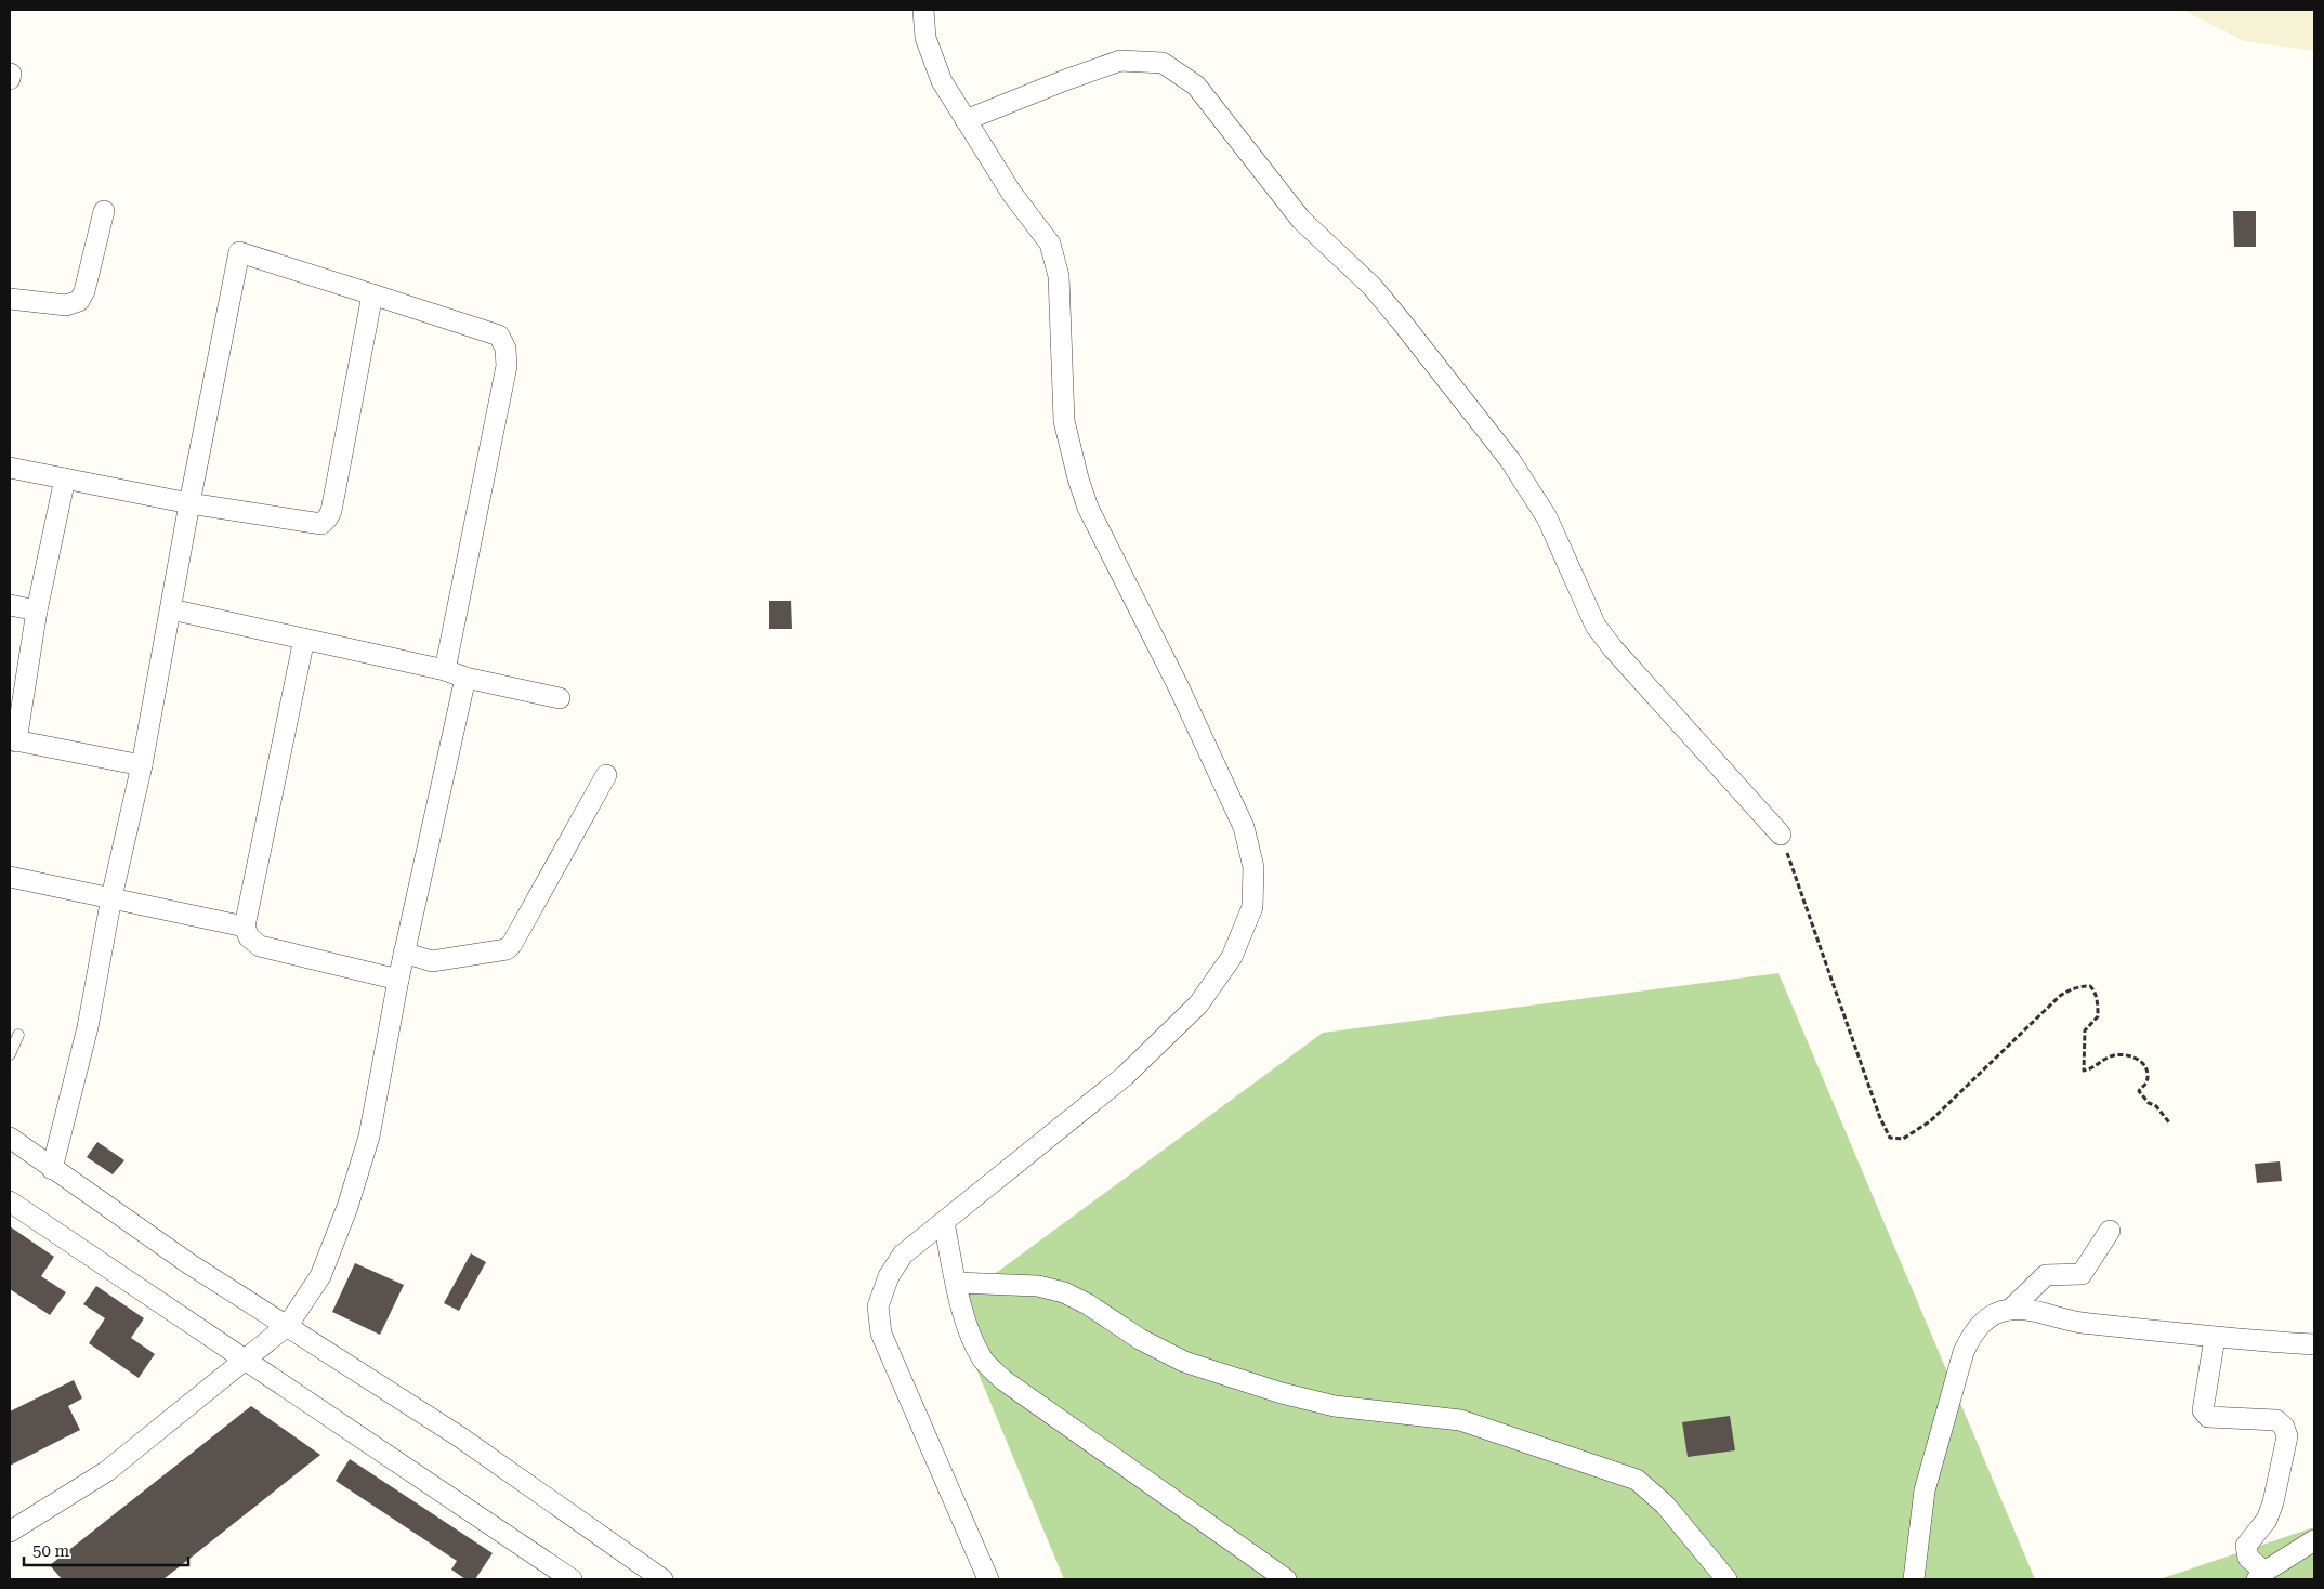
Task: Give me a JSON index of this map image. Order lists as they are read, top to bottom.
{
  "scale_bar": "50 m"
}
